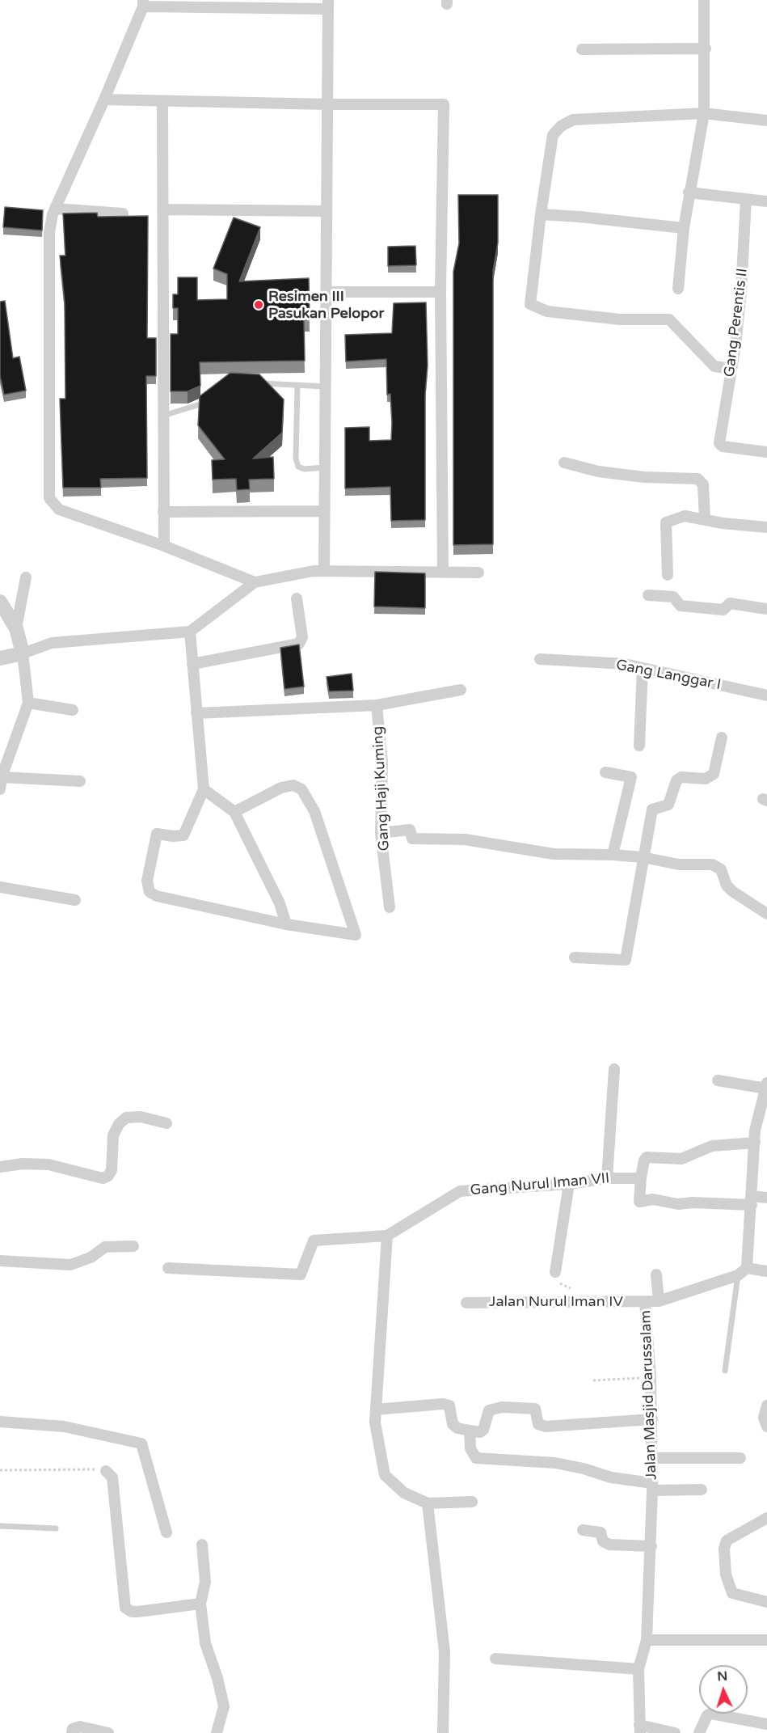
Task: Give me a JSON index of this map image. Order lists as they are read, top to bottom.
{
  "streets": {
    "street": [
      "Gang Perentis II",
      "Gang Langgar I",
      "Gang Haji Kuming",
      "Gang Nurul Iman VII",
      "Jalan Nurul Iman IV",
      "Jalan Masjid Darussalam"
    ]
  },
  "crossings": [
    ["Jalan Nurul Iman IV", "Jalan Masjid Darussalam"]
  ],
  "places": ["Resimen III Pasukan Pelopor"],
  "north": "top"
}
